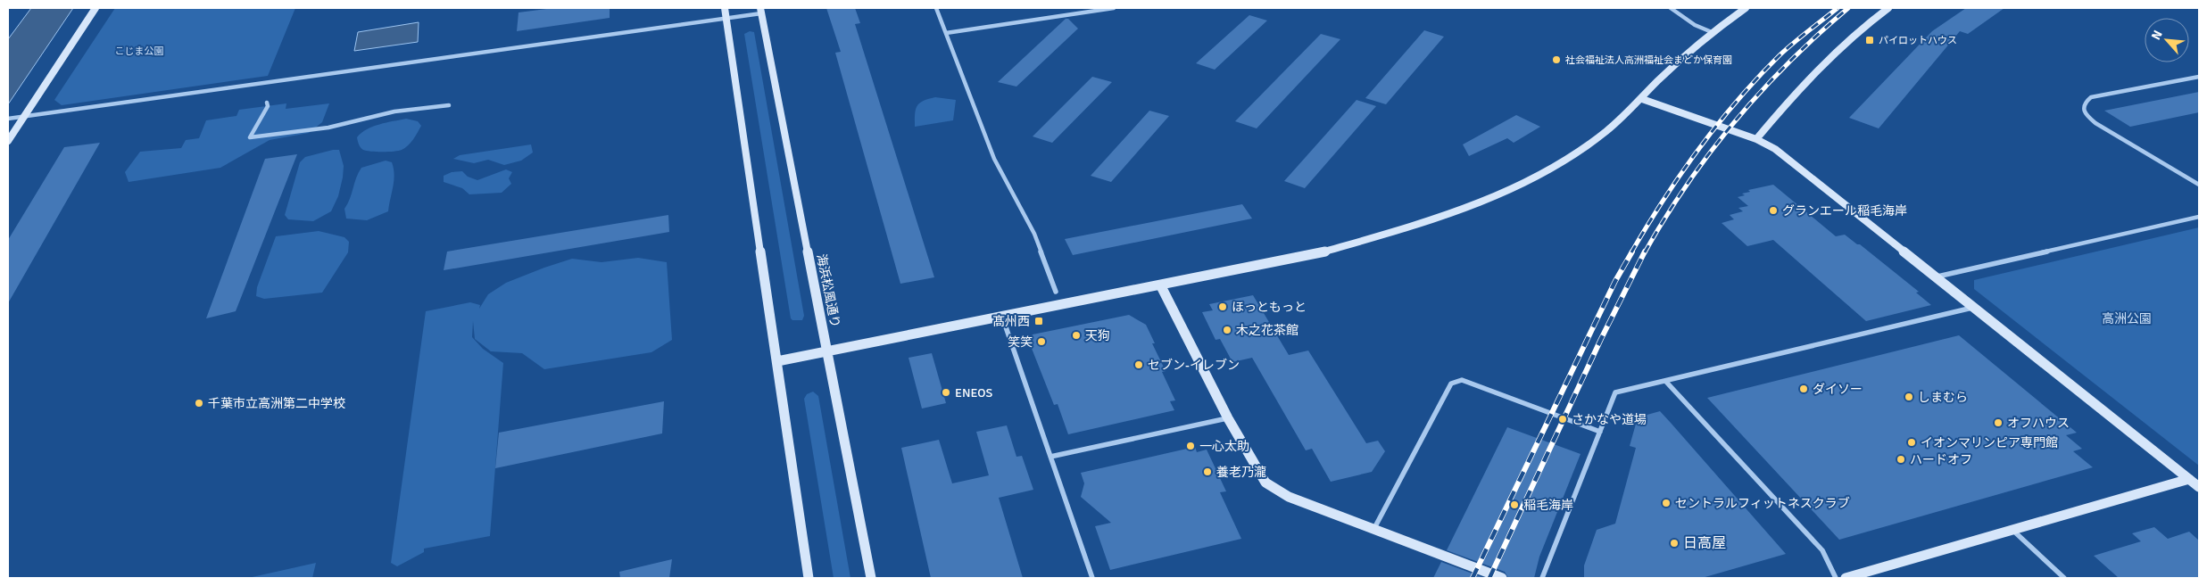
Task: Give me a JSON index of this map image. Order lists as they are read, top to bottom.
{
  "streets": {
    "street": ["海浜松風通り"]
  },
  "parks": ["こじま公園", "高洲公園"],
  "places": {
    "transit": ["パイロットハウス", "髙州西"],
    "other": [
      "社会福祉法人高洲福祉会まどか保育園",
      "グランエール稲毛海岸",
      "ほっともっと",
      "木之花茶館",
      "天狗",
      "笑笑",
      "セブン-イレブン",
      "ダイソー",
      "ENEOS",
      "しまむら",
      "千葉市立高洲第二中学校",
      "さかなや道場",
      "オフハウス",
      "イオンマリンピア専門館",
      "一心太助",
      "ハードオフ",
      "養老乃瀧",
      "セントラルフィットネスクラブ",
      "稲毛海岸",
      "日高屋"
    ]
  },
  "north": "top left"
}
